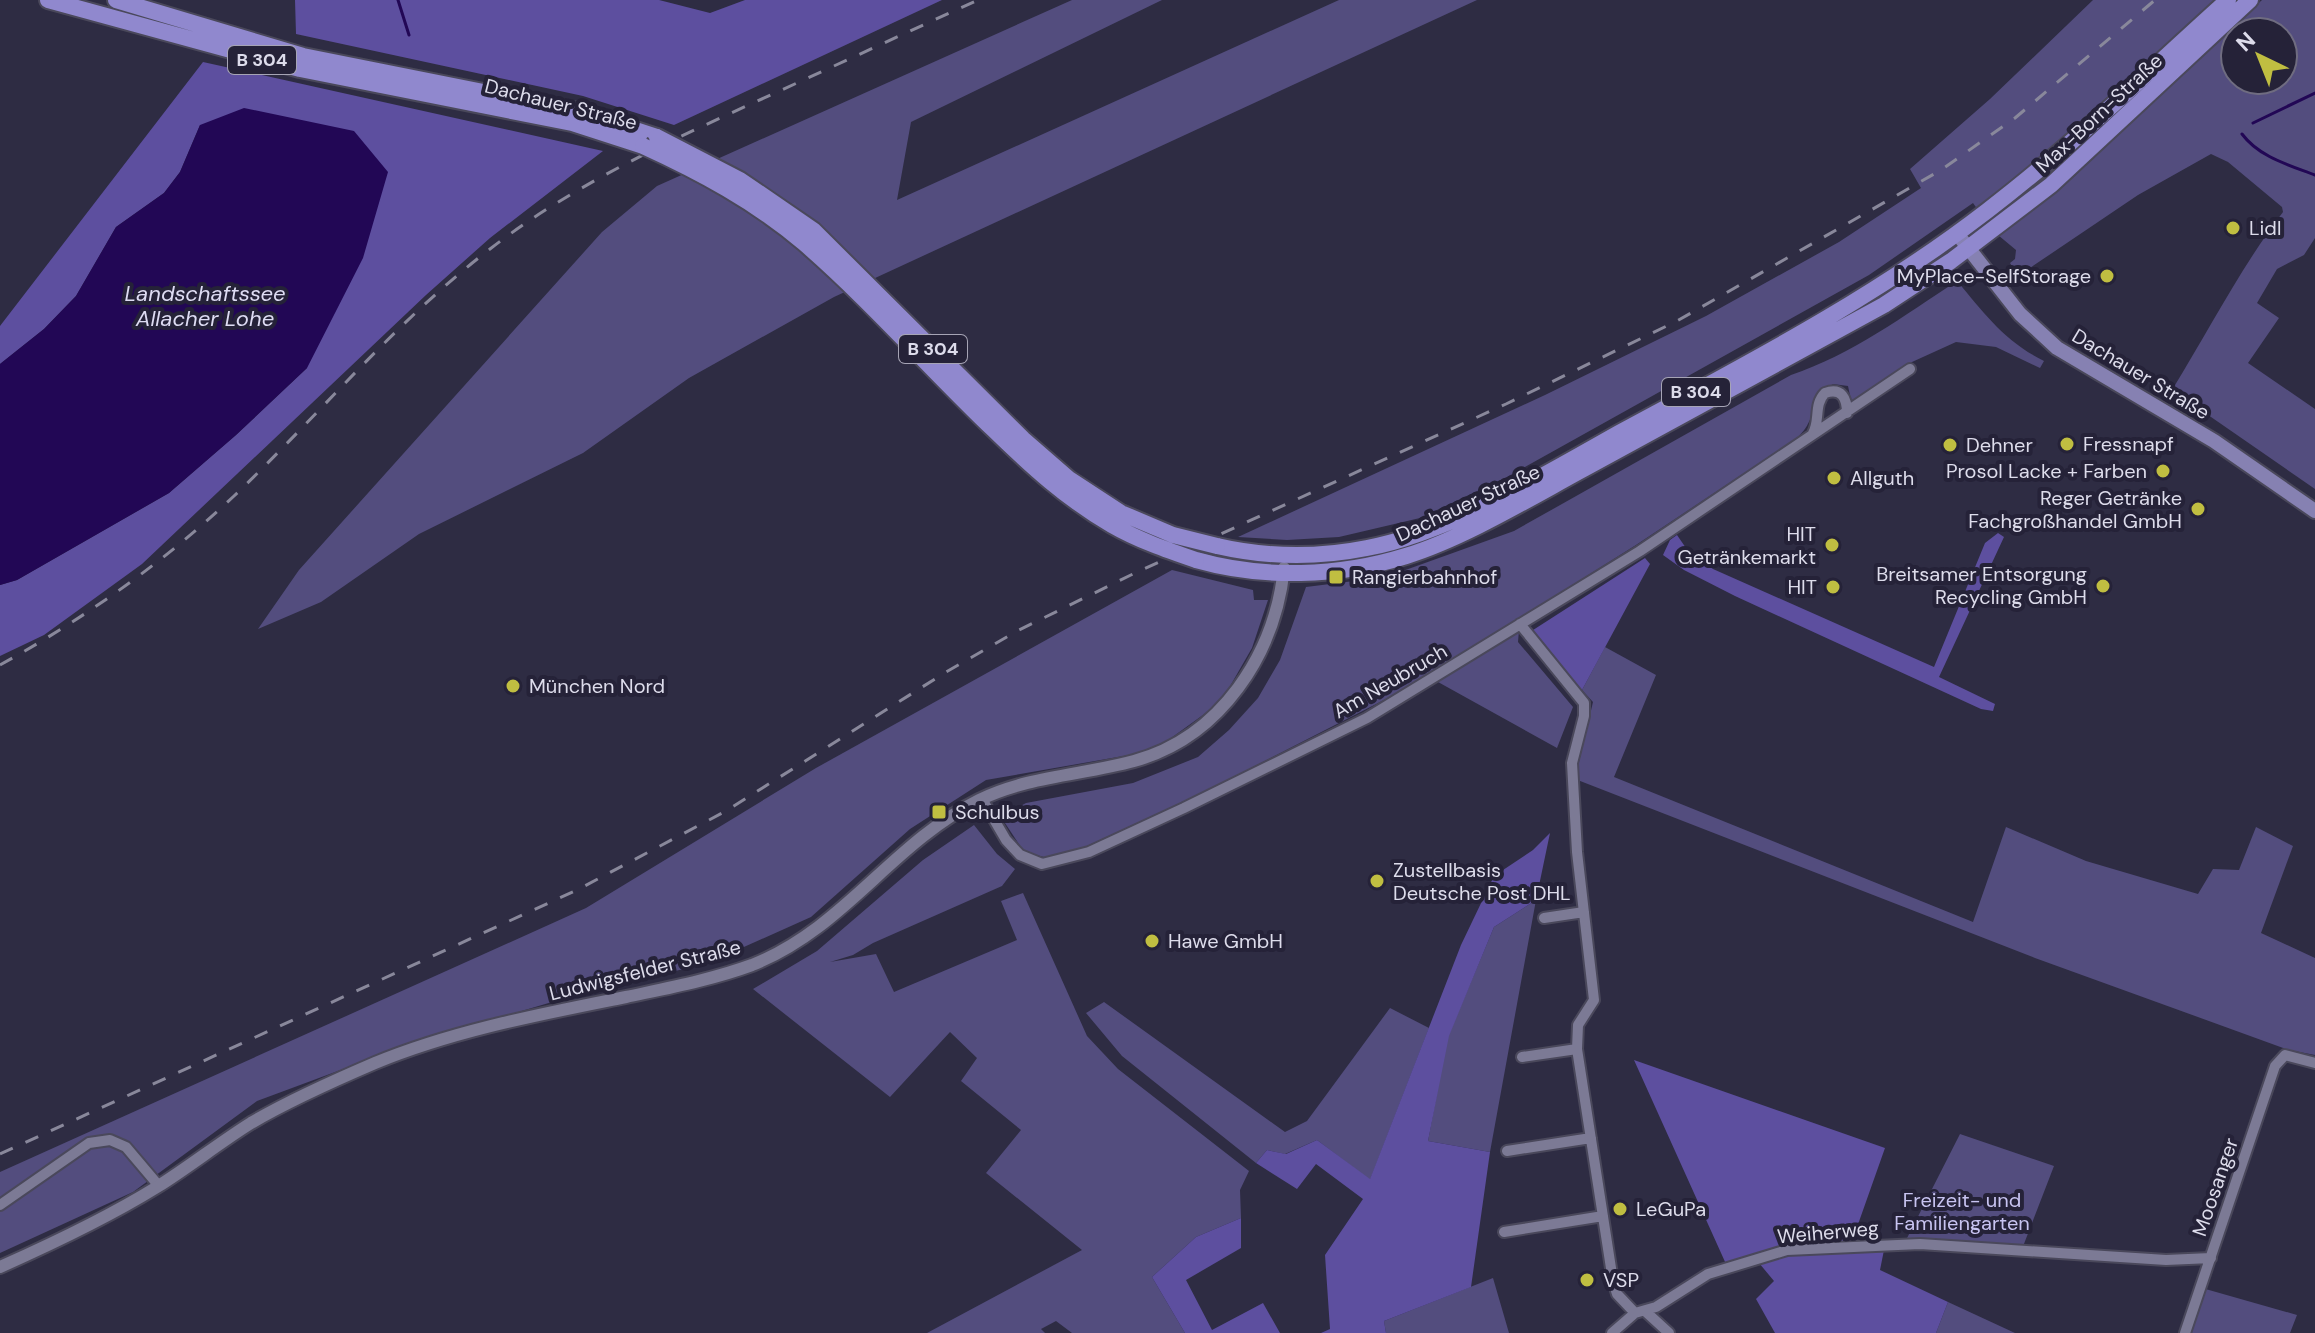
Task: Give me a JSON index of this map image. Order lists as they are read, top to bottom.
{
  "streets": {
    "main road": ["B 304", "Dachauer Straße", "Max-Born-Straße"],
    "street": [
      "Am Neubruch",
      "Ludwigsfelder Straße",
      "Moosanger",
      "Weiherweg"
    ]
  },
  "crossings": [
    ["Dachauer Straße", "Max-Born-Straße"],
    ["Dachauer Straße", "Ludwigsfelder Straße"],
    ["Am Neubruch", "Ludwigsfelder Straße"],
    ["Moosanger", "Weiherweg"]
  ],
  "water": ["Landschaftssee Allacher Lohe"],
  "parks": ["Freizeit- und Familiengarten"],
  "places": {
    "other": [
      "Lidl",
      "MyPlace-SelfStorage",
      "Fressnapf",
      "Dehner",
      "Prosol Lacke + Farben",
      "Allguth",
      "Reger Getränke Fachgroßhandel GmbH",
      "HIT Getränkemarkt",
      "Breitsamer Entsorgung Recycling GmbH",
      "HIT",
      "München Nord",
      "Zustellbasis Deutsche Post DHL",
      "Hawe GmbH",
      "LeGuPa",
      "VSP"
    ],
    "transit": ["Rangierbahnhof", "Schulbus"]
  },
  "north": "top left"
}
